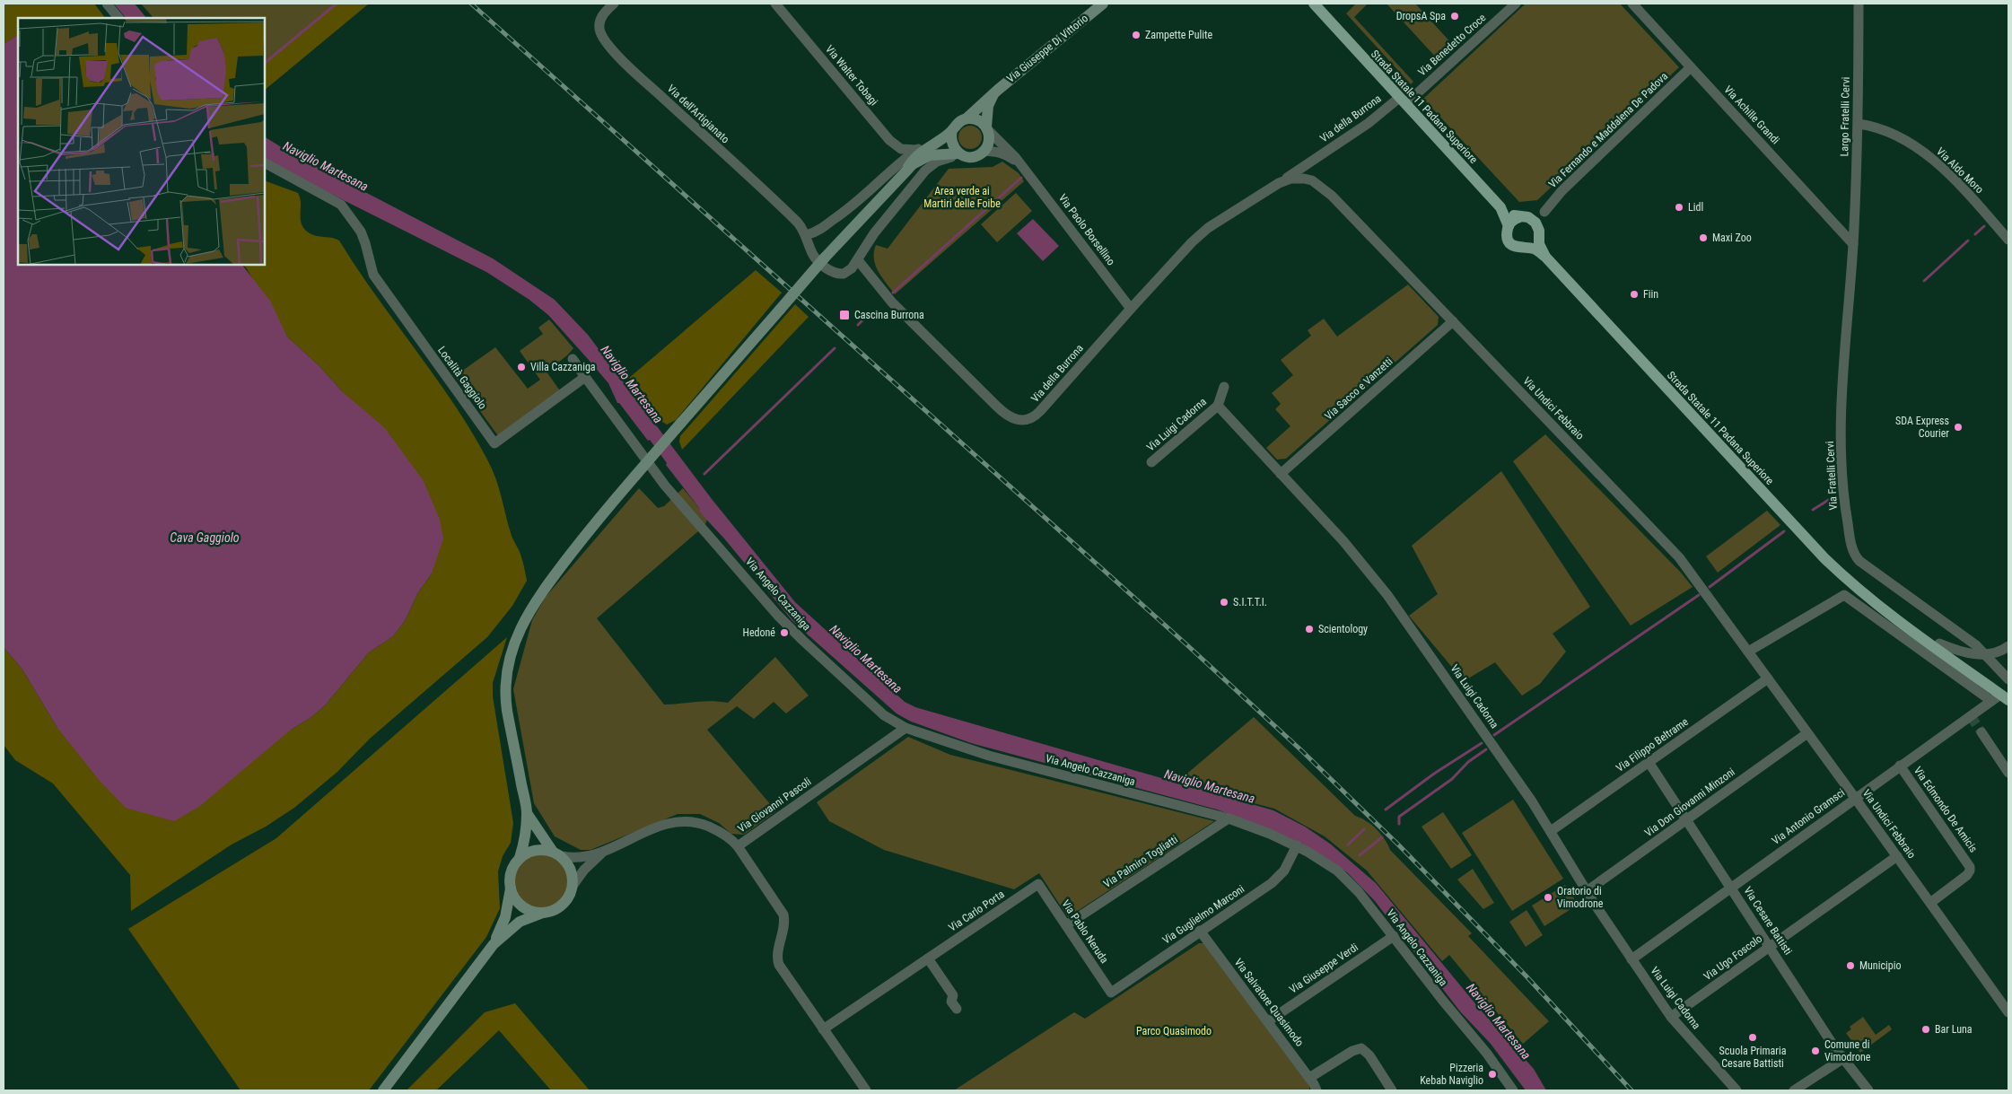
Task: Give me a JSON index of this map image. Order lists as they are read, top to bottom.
{
  "streets": {
    "main road": ["Strada Statale 11 Padana Superiore"],
    "street": [
      "Via Benedetto Croce",
      "Via Giuseppe Di Vittorio",
      "Via Walter Tobagi",
      "Via dell'Artigianato",
      "Via Achille Grandi",
      "Largo Fratelli Cervi",
      "Via della Burrona",
      "Via Fernando e Maddalena De Padova",
      "Via Aldo Moro",
      "Via Paolo Borsellino",
      "Località Gaggiolo",
      "Via Sacco e Vanzetti",
      "Via Undici Febbraio",
      "Via Luigi Cadorna",
      "Via Fratelli Cervi",
      "Via Angelo Cazzaniga",
      "Via Filippo Beltrame",
      "Via Don Giovanni Minzoni",
      "Via Giovanni Pascoli",
      "Via Edmondo De Amicis",
      "Via Antonio Gramsci",
      "Via Palmiro Togliatti",
      "Via Carlo Porta",
      "Via Guglielmo Marconi",
      "Via Cesare Battisti",
      "Via Pablo Neruda",
      "Via Ugo Foscolo",
      "Via Giuseppe Verdi",
      "Via Salvatore Quasimodo"
    ]
  },
  "crossings": [
    ["Via Benedetto Croce", "Strada Statale 11 Padana Superiore"],
    ["Via Benedetto Croce", "Via della Burrona"],
    ["Via Giuseppe Di Vittorio", "Via Paolo Borsellino"],
    ["Strada Statale 11 Padana Superiore", "Via della Burrona"],
    ["Strada Statale 11 Padana Superiore", "Via Fernando e Maddalena De Padova"],
    ["Strada Statale 11 Padana Superiore", "Via Antonio Gramsci"],
    ["Via dell'Artigianato", "Via della Burrona"],
    ["Via Achille Grandi", "Via Fernando e Maddalena De Padova"],
    ["Via Achille Grandi", "Via Fratelli Cervi"],
    ["Largo Fratelli Cervi", "Via Aldo Moro"],
    ["Largo Fratelli Cervi", "Via Fratelli Cervi"],
    ["Via della Burrona", "Via Paolo Borsellino"],
    ["Via della Burrona", "Via Undici Febbraio"],
    ["Località Gaggiolo", "Via Angelo Cazzaniga"],
    ["Via Sacco e Vanzetti", "Via Undici Febbraio"],
    ["Via Sacco e Vanzetti", "Via Luigi Cadorna"],
    ["Via Undici Febbraio", "Via Filippo Beltrame"],
    ["Via Undici Febbraio", "Via Don Giovanni Minzoni"],
    ["Via Undici Febbraio", "Via Edmondo De Amicis"],
    ["Via Undici Febbraio", "Via Antonio Gramsci"],
    ["Via Undici Febbraio", "Via Ugo Foscolo"],
    ["Via Luigi Cadorna", "Via Filippo Beltrame"],
    ["Via Luigi Cadorna", "Via Don Giovanni Minzoni"],
    ["Via Luigi Cadorna", "Via Antonio Gramsci"],
    ["Via Luigi Cadorna", "Via Ugo Foscolo"],
    ["Via Angelo Cazzaniga", "Via Giovanni Pascoli"],
    ["Via Angelo Cazzaniga", "Via Palmiro Togliatti"],
    ["Via Angelo Cazzaniga", "Via Guglielmo Marconi"],
    ["Via Angelo Cazzaniga", "Via Giuseppe Verdi"],
    ["Via Filippo Beltrame", "Via Cesare Battisti"],
    ["Via Don Giovanni Minzoni", "Via Cesare Battisti"],
    ["Via Giovanni Pascoli", "Via Carlo Porta"],
    ["Via Edmondo De Amicis", "Via Antonio Gramsci"],
    ["Via Antonio Gramsci", "Via Cesare Battisti"],
    ["Via Palmiro Togliatti", "Via Pablo Neruda"],
    ["Via Carlo Porta", "Via Pablo Neruda"],
    ["Via Guglielmo Marconi", "Via Pablo Neruda"],
    ["Via Guglielmo Marconi", "Via Salvatore Quasimodo"],
    ["Via Cesare Battisti", "Via Ugo Foscolo"],
    ["Via Giuseppe Verdi", "Via Salvatore Quasimodo"]
  ],
  "water": ["Naviglio Martesana", "Cava Gaggiolo"],
  "parks": ["Area verde ai Martiri delle Foibe", "Parco Quasimodo"],
  "places": {
    "other": [
      "DropsA Spa",
      "Zampette Pulite",
      "Lidl",
      "Maxi Zoo",
      "Fiin",
      "Villa Cazzaniga",
      "SDA Express Courier",
      "S.I.T.T.I.",
      "Scientology",
      "Hedoné",
      "Oratorio di Vimodrone",
      "Municipio",
      "Bar Luna",
      "Scuola Primaria Cesare Battisti",
      "Comune di Vimodrone",
      "Pizzeria Kebab Naviglio"
    ],
    "transit": ["Cascina Burrona"]
  }
}
